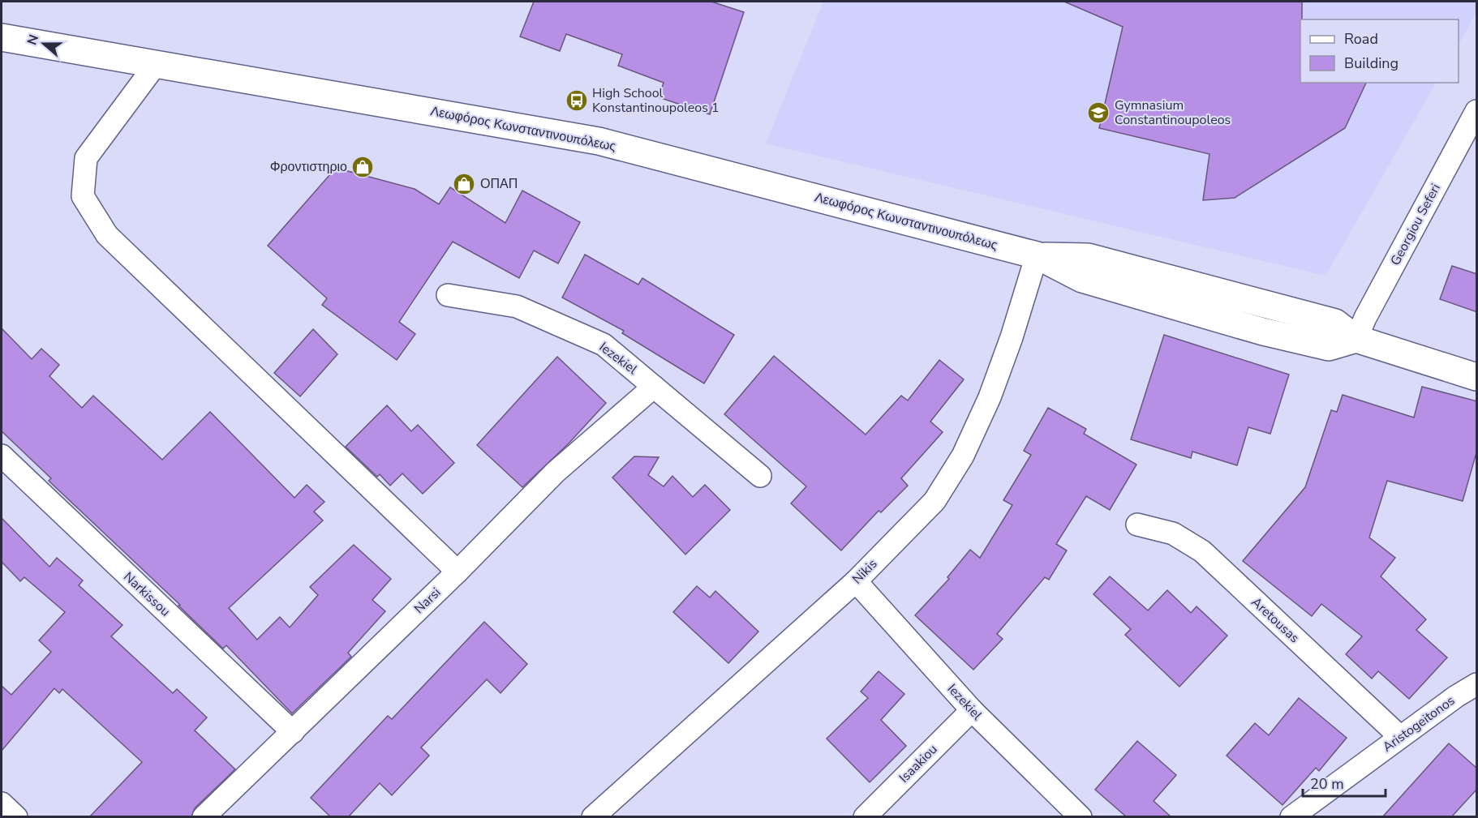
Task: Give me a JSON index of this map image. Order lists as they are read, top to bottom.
{
  "streets": {
    "street": [
      "Λεωφόρος Κωνσταντινουπόλεως",
      "Georgiou Seferi",
      "Iezekiel",
      "Nikis",
      "Narkissou",
      "Narsi",
      "Aretousas",
      "Aristogeitonos",
      "Isaakiou"
    ]
  },
  "crossings": [
    ["Λεωφόρος Κωνσταντινουπόλεως", "Georgiou Seferi"],
    ["Λεωφόρος Κωνσταντινουπόλεως", "Nikis"],
    ["Iezekiel", "Nikis"],
    ["Iezekiel", "Narsi"],
    ["Iezekiel", "Isaakiou"],
    ["Narkissou", "Narsi"],
    ["Aretousas", "Aristogeitonos"]
  ],
  "places": {
    "bus stop": ["High School Konstantinoupoleos 1"],
    "school or university": ["Gymnasium Constantinoupoleos"],
    "shop": ["Φροντιστηριο", "ΟΠΑΠ"]
  },
  "legend": ["Road", "Building"],
  "scale_bar": "20 m",
  "north": "left"
}
